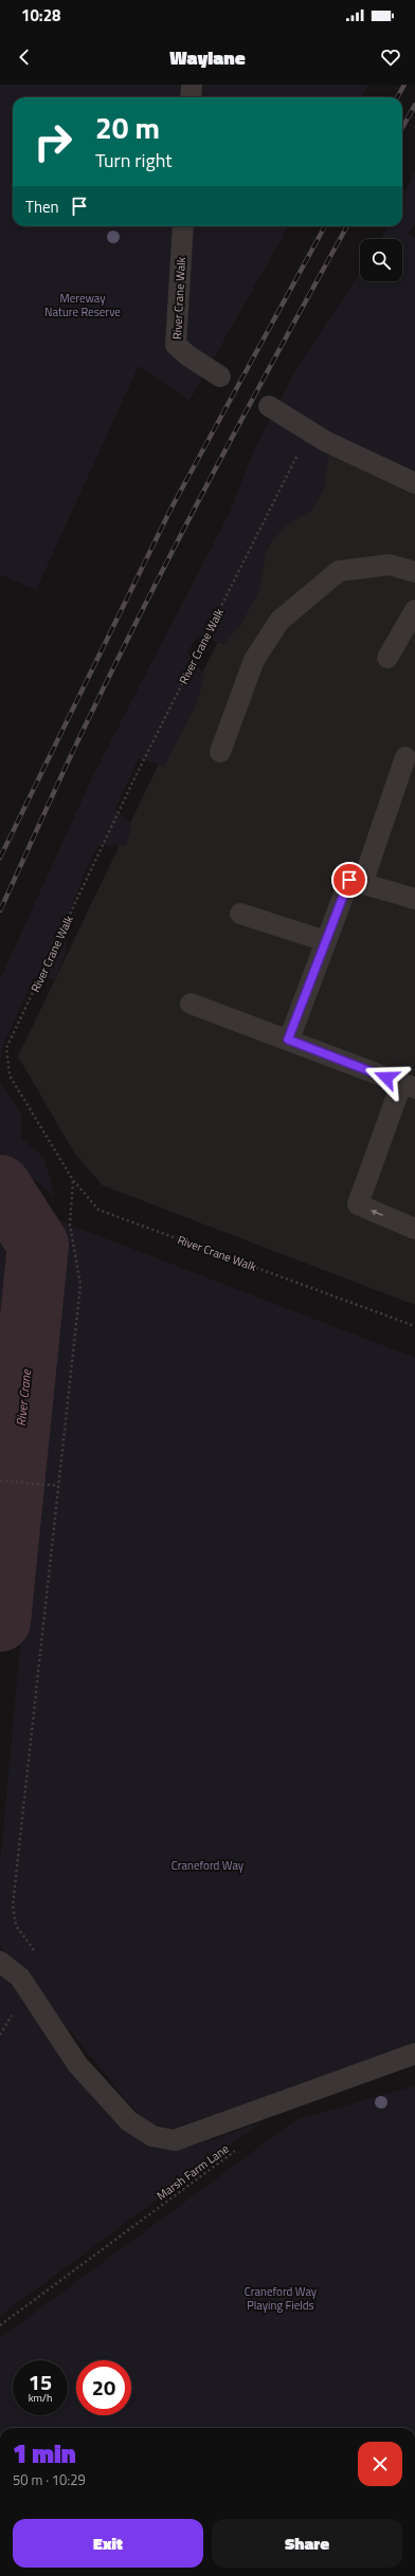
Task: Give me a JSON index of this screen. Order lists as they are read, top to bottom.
{
  "streets": {
    "lane": ["River Crane Walk"],
    "path": ["Marsh Farm Lane"]
  },
  "water": ["River Crane"],
  "parks": ["Mereway Nature Reserve", "Craneford Way", "Craneford Way Playing Fields"],
  "page": {
    "status": "10:28",
    "header": "Waylane",
    "turn": ["20 m", "Turn right"],
    "then": "Then",
    "speed": "15 km/h",
    "limit": "20",
    "heading": ["1 min", "50 m · 10:29"],
    "buttons": ["Exit", "Share"]
  }
}
